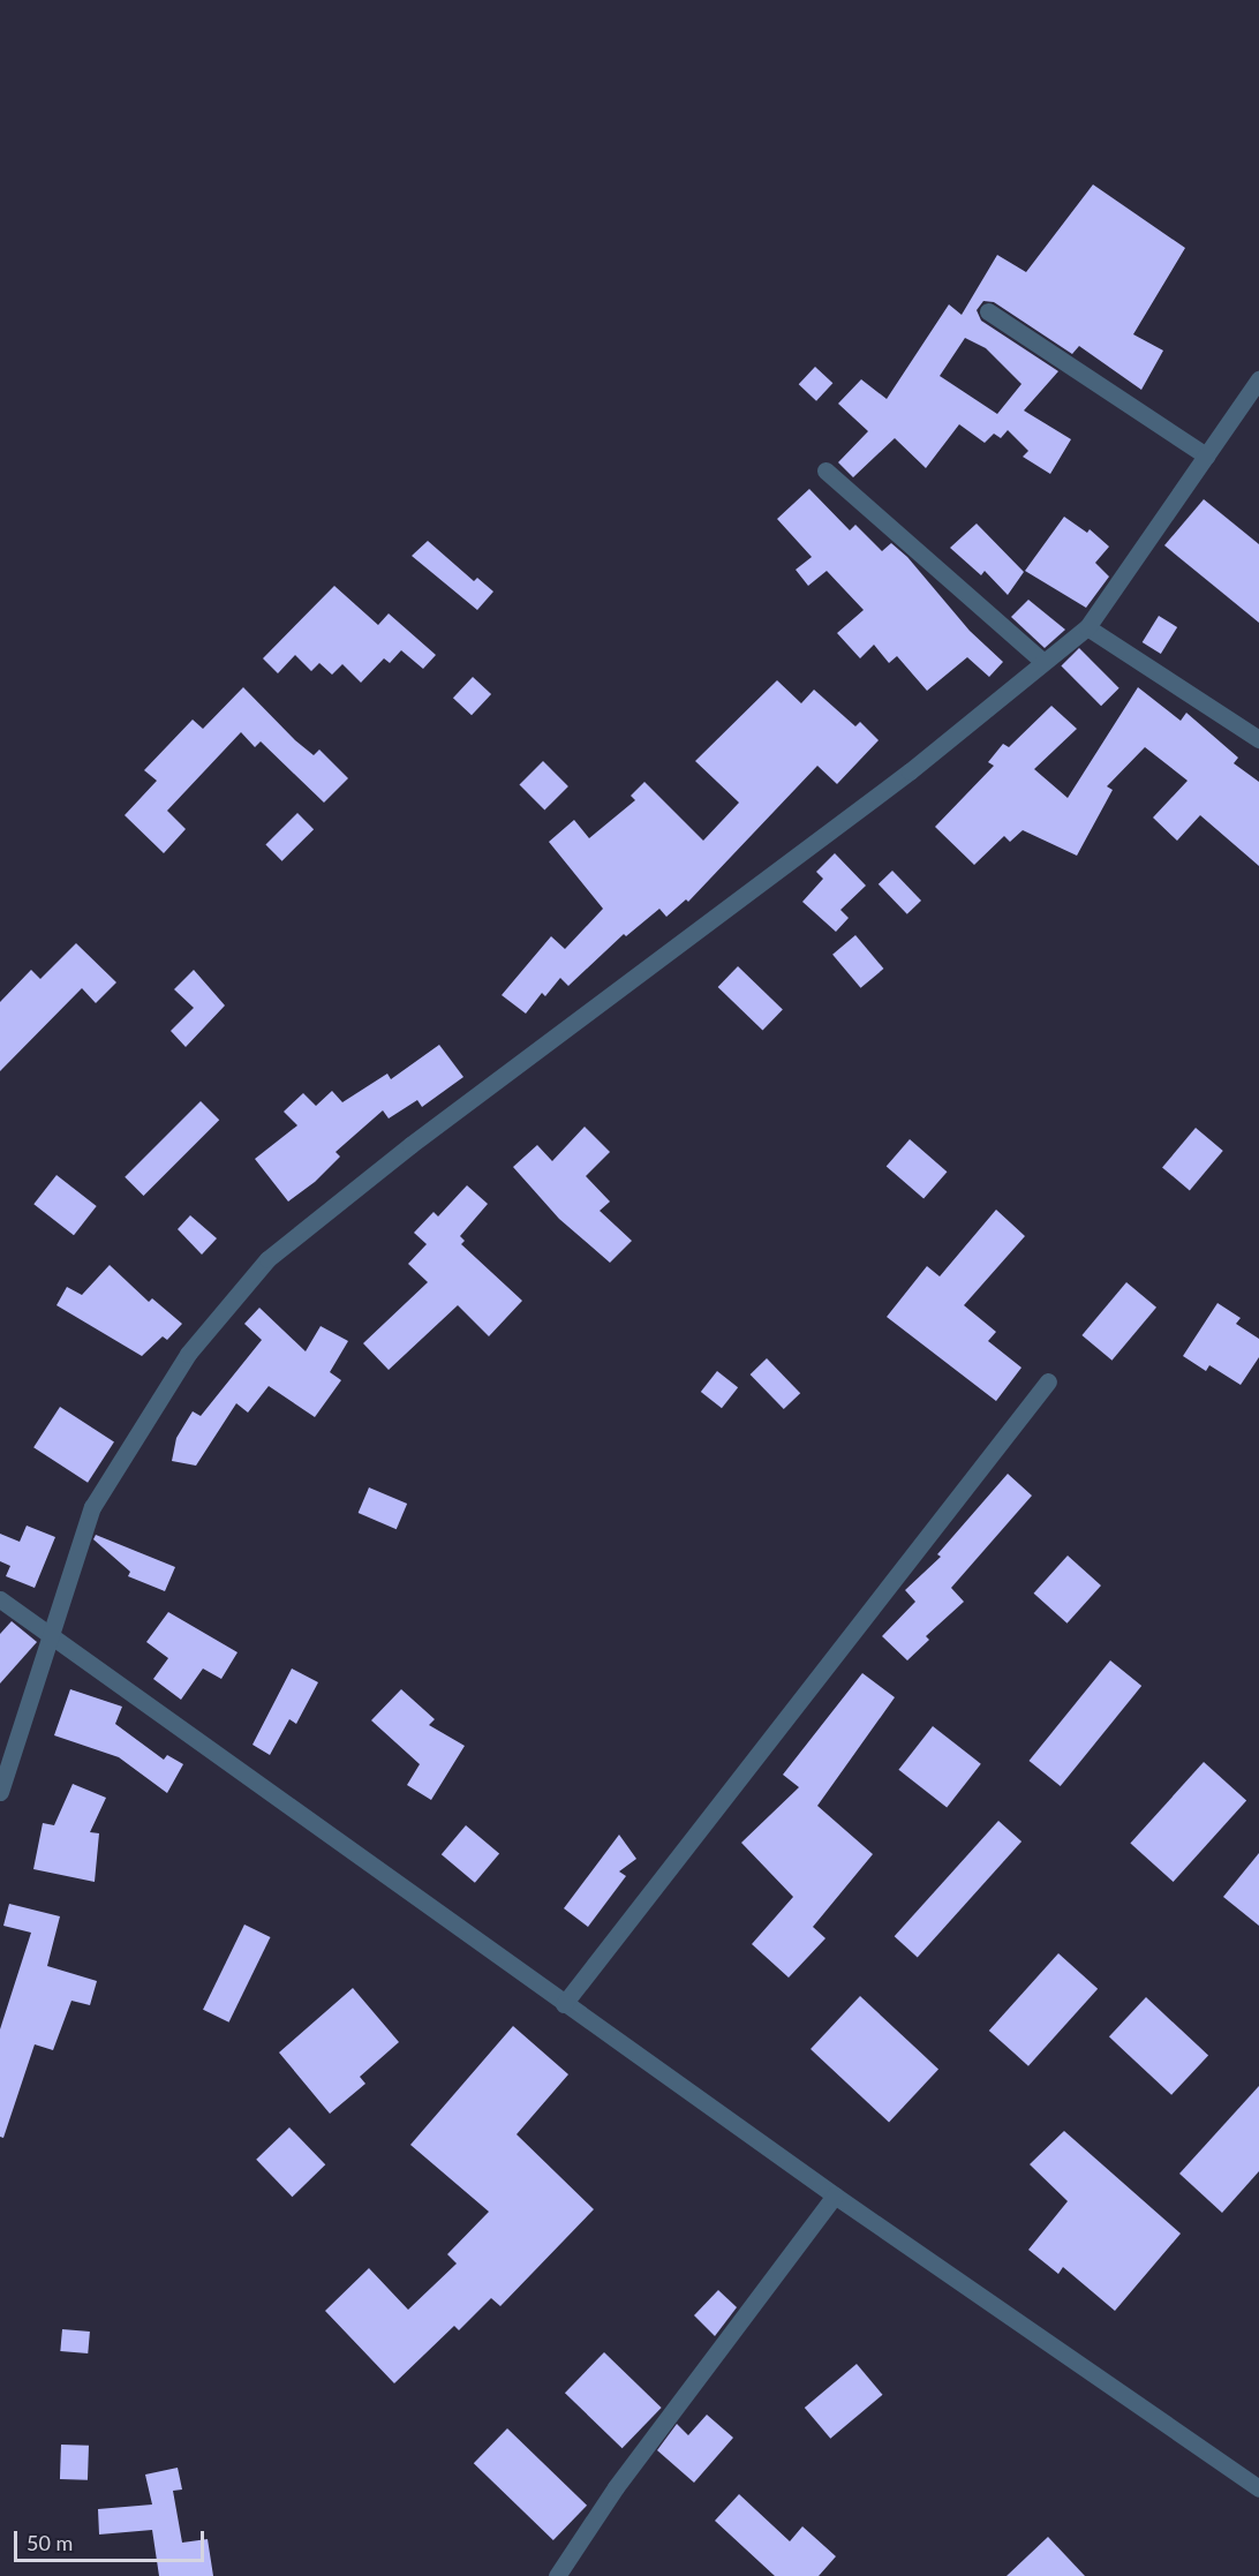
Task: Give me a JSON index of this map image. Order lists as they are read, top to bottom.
{
  "scale_bar": "50 m"
}
